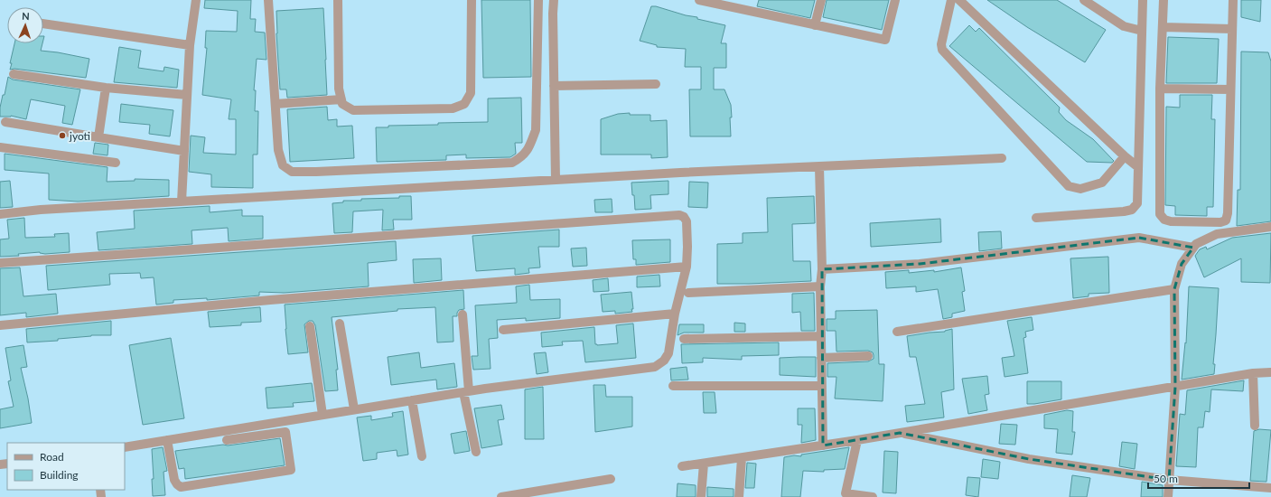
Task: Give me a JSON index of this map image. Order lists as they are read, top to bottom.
{
  "places": ["jyoti"],
  "legend": ["Road", "Building"],
  "scale_bar": "50 m",
  "north": "top"
}
